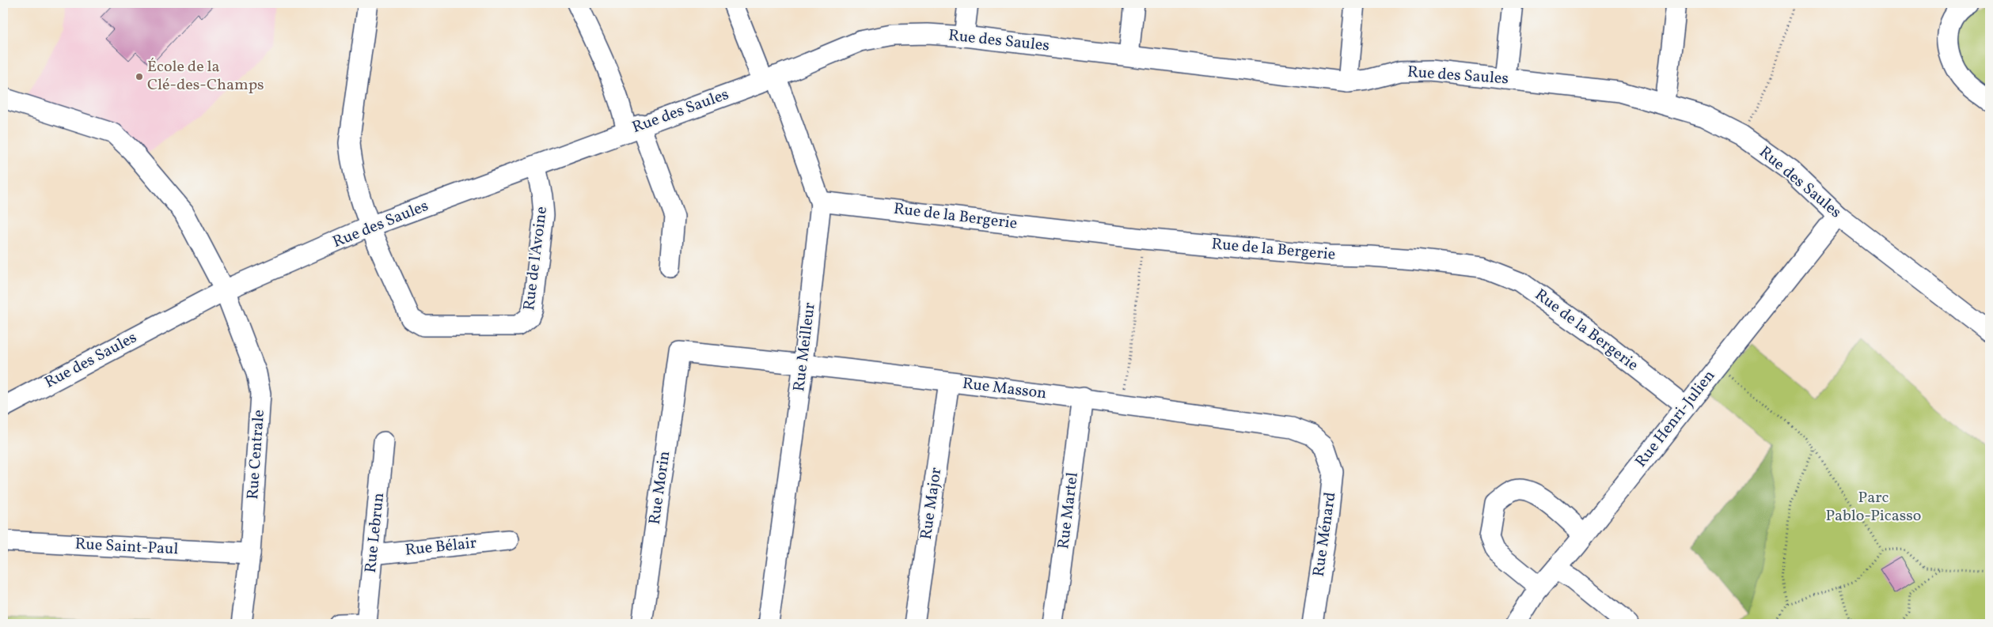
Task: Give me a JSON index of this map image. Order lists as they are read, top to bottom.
{
  "streets": {
    "street": [
      "Rue des Saules",
      "Rue de la Bergerie",
      "Rue de l'Avoine",
      "Rue Meilleur",
      "Rue Masson",
      "Rue Henri-Julien",
      "Rue Centrale",
      "Rue Morin",
      "Rue Major",
      "Rue Martel",
      "Rue Lebrun",
      "Rue Ménard",
      "Rue Saint-Paul",
      "Rue Bélair"
    ]
  },
  "crossings": [
    ["Rue des Saules", "Rue de l'Avoine"],
    ["Rue des Saules", "Rue Meilleur"],
    ["Rue des Saules", "Rue Henri-Julien"],
    ["Rue des Saules", "Rue Centrale"],
    ["Rue de la Bergerie", "Rue Meilleur"],
    ["Rue de la Bergerie", "Rue Henri-Julien"],
    ["Rue Meilleur", "Rue Masson"],
    ["Rue Masson", "Rue Morin"],
    ["Rue Masson", "Rue Major"],
    ["Rue Masson", "Rue Martel"],
    ["Rue Masson", "Rue Ménard"],
    ["Rue Centrale", "Rue Saint-Paul"],
    ["Rue Lebrun", "Rue Bélair"]
  ],
  "parks": ["Parc Pablo-Picasso"],
  "places": ["École de la Clé-des-Champs"]
}
